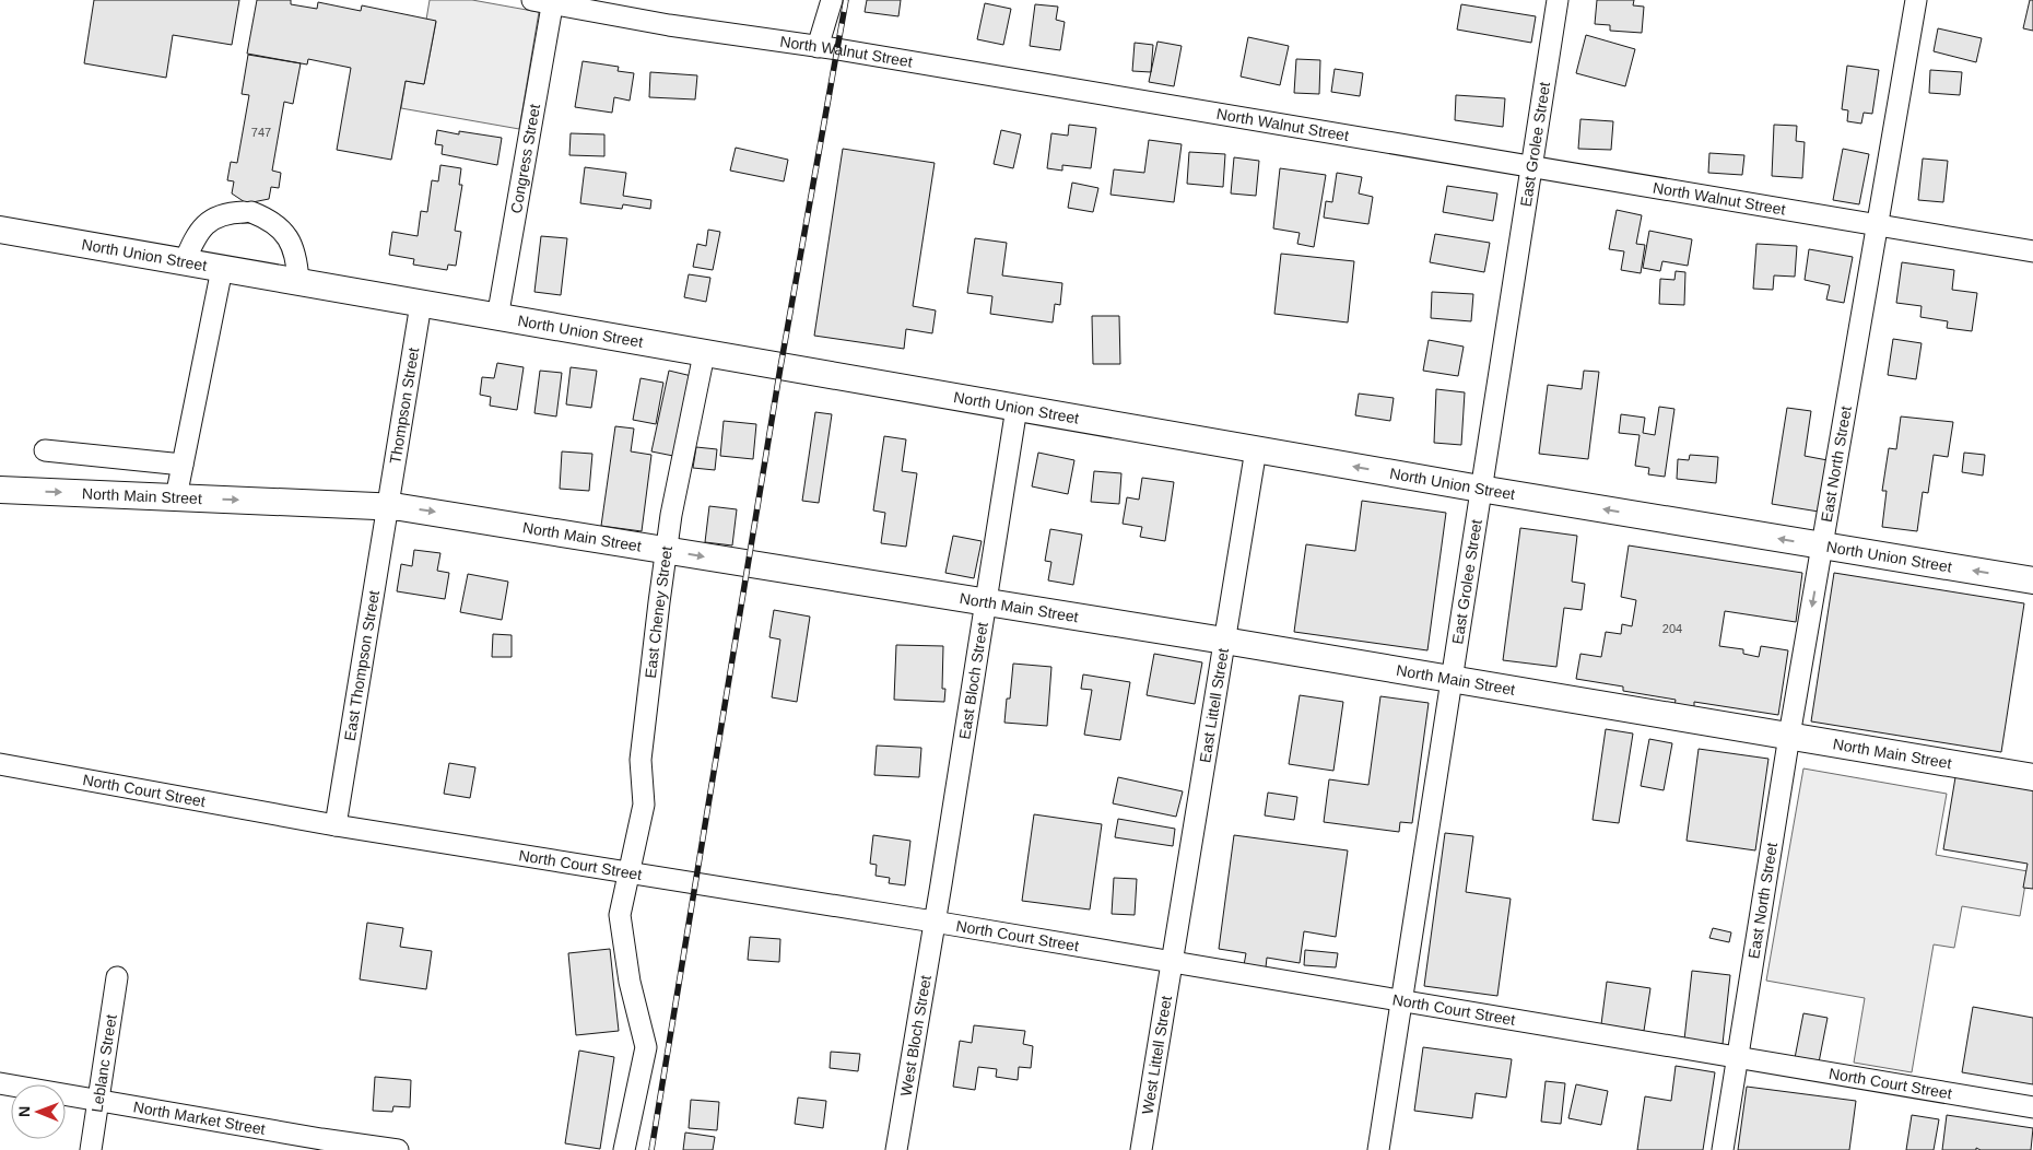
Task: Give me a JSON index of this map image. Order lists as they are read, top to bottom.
{
  "streets": {
    "main road": ["North Union Street", "North Main Street"],
    "street": [
      "North Walnut Street",
      "East Grolee Street",
      "Congress Street",
      "Thompson Street",
      "East North Street",
      "East Cheney Street",
      "East Thompson Street",
      "East Bloch Street",
      "East Littell Street",
      "North Court Street",
      "West Bloch Street",
      "West Littell Street",
      "Leblanc Street",
      "North Market Street"
    ]
  },
  "crossings": [
    ["North Walnut Street", "East Grolee Street"],
    ["North Walnut Street", "Congress Street"],
    ["North Walnut Street", "East North Street"],
    ["East Grolee Street", "North Union Street"],
    ["East Grolee Street", "North Main Street"],
    ["East Grolee Street", "North Court Street"],
    ["Congress Street", "North Union Street"],
    ["North Union Street", "Thompson Street"],
    ["North Union Street", "East North Street"],
    ["North Union Street", "East Cheney Street"],
    ["North Union Street", "East Bloch Street"],
    ["North Union Street", "East Littell Street"],
    ["Thompson Street", "North Main Street"],
    ["Thompson Street", "East Thompson Street"],
    ["East North Street", "North Main Street"],
    ["East North Street", "North Court Street"],
    ["North Main Street", "East Cheney Street"],
    ["North Main Street", "East Thompson Street"],
    ["North Main Street", "East Bloch Street"],
    ["North Main Street", "East Littell Street"],
    ["East Cheney Street", "North Court Street"],
    ["East Thompson Street", "North Court Street"],
    ["East Bloch Street", "North Court Street"],
    ["East Bloch Street", "West Bloch Street"],
    ["East Littell Street", "North Court Street"],
    ["East Littell Street", "West Littell Street"],
    ["North Court Street", "West Bloch Street"],
    ["North Court Street", "West Littell Street"],
    ["Leblanc Street", "North Market Street"]
  ],
  "one_way": ["North Union Street", "North Main Street"],
  "house_numbers": ["747", "204"],
  "north": "left"
}
